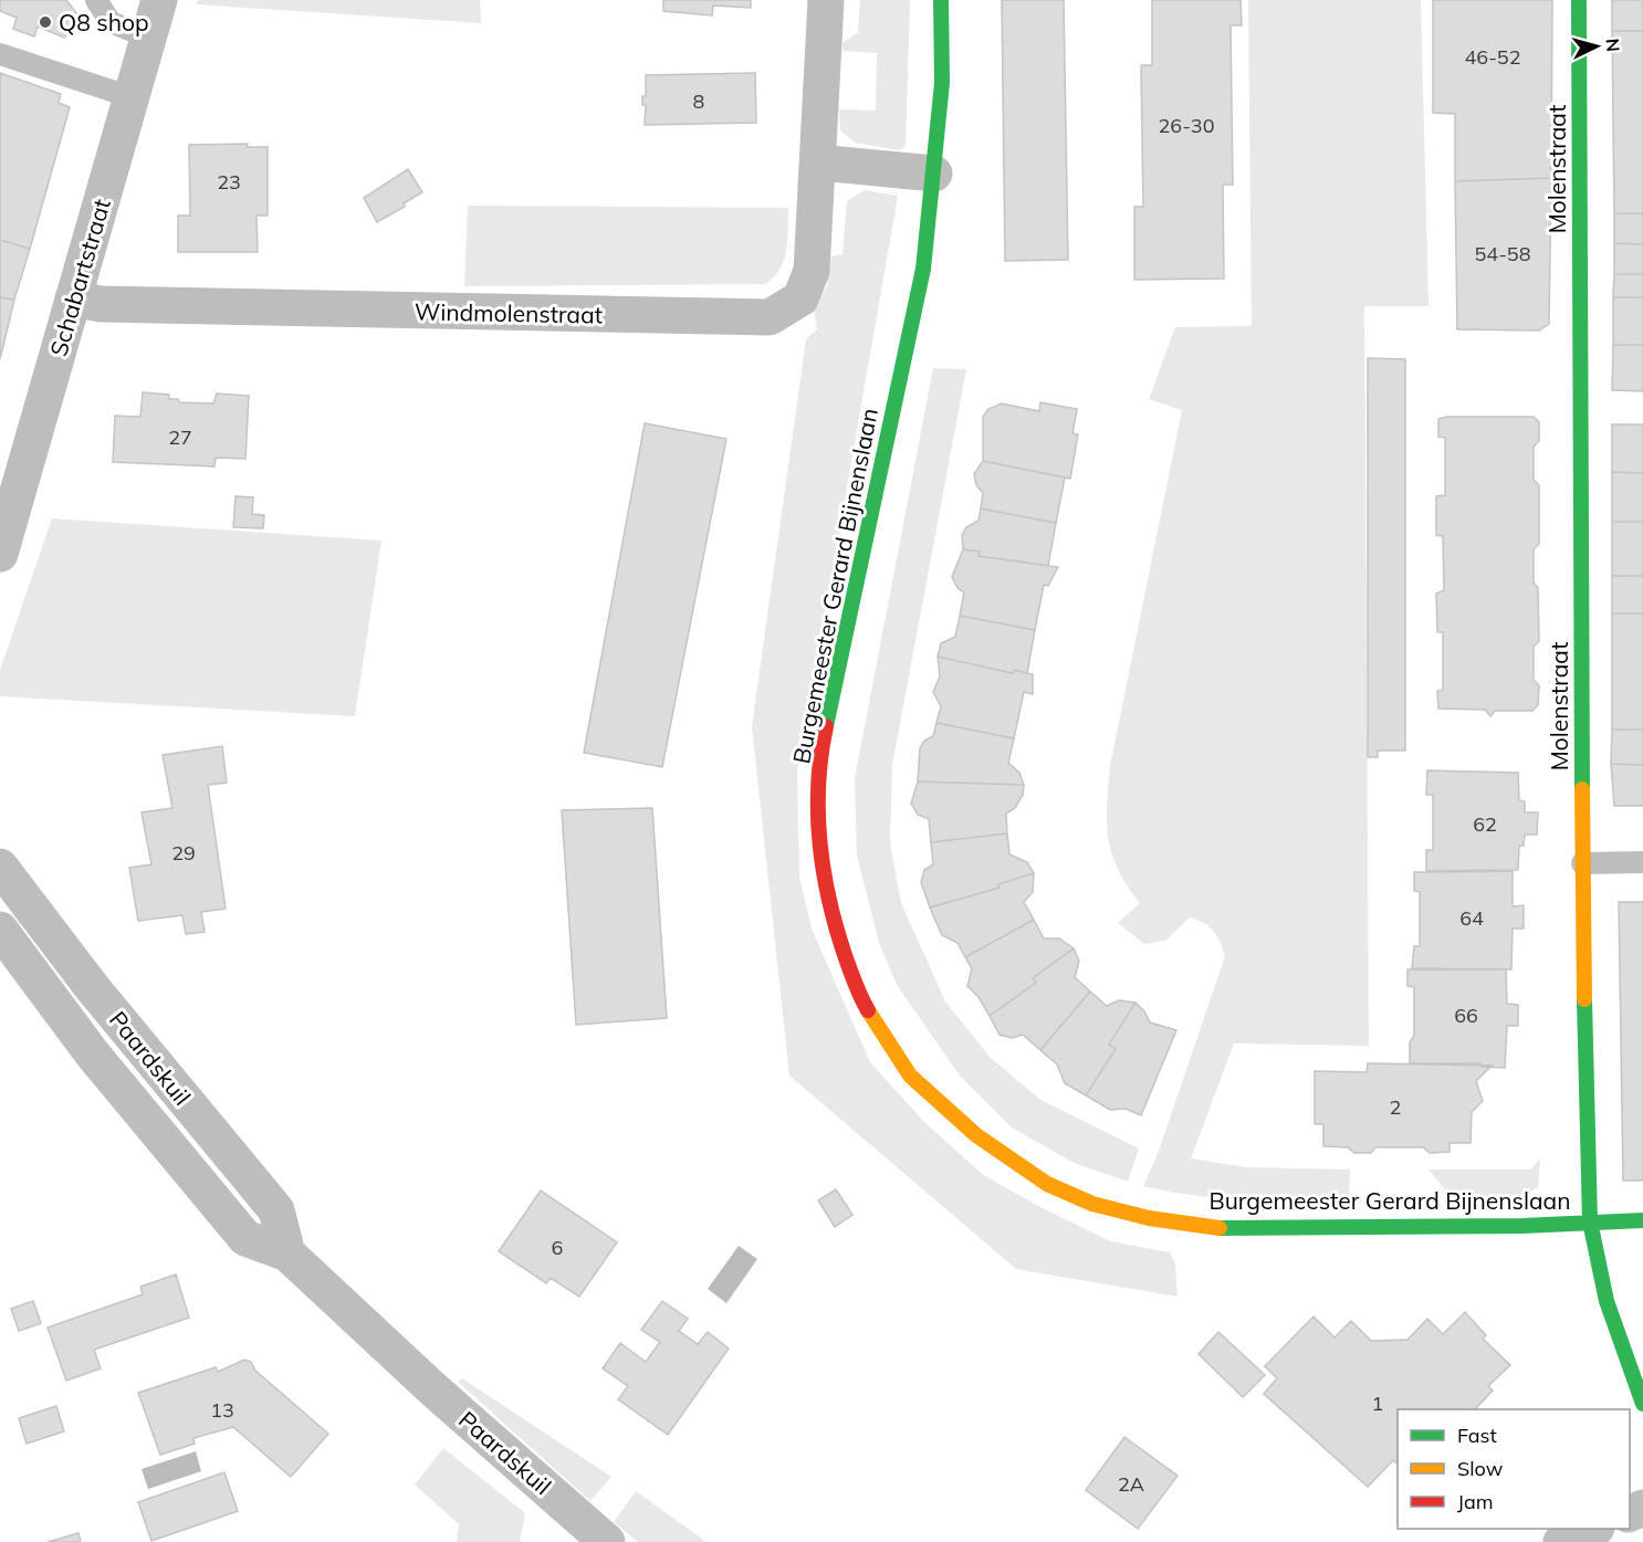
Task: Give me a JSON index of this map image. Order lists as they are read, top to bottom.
{
  "streets": {
    "street": [
      "Molenstraat",
      "Schabartstraat",
      "Windmolenstraat",
      "Burgemeester Gerard Bijnenslaan",
      "Paardskuil"
    ]
  },
  "crossings": [
    ["Molenstraat", "Burgemeester Gerard Bijnenslaan"],
    ["Schabartstraat", "Windmolenstraat"]
  ],
  "places": ["Q8 shop"],
  "house_numbers": [
    "46-52",
    "8",
    "26-30",
    "23",
    "54-58",
    "27",
    "62",
    "29",
    "64",
    "66",
    "2",
    "6",
    "1",
    "13",
    "2A"
  ],
  "legend": ["Fast", "Slow", "Jam"],
  "north": "right"
}
